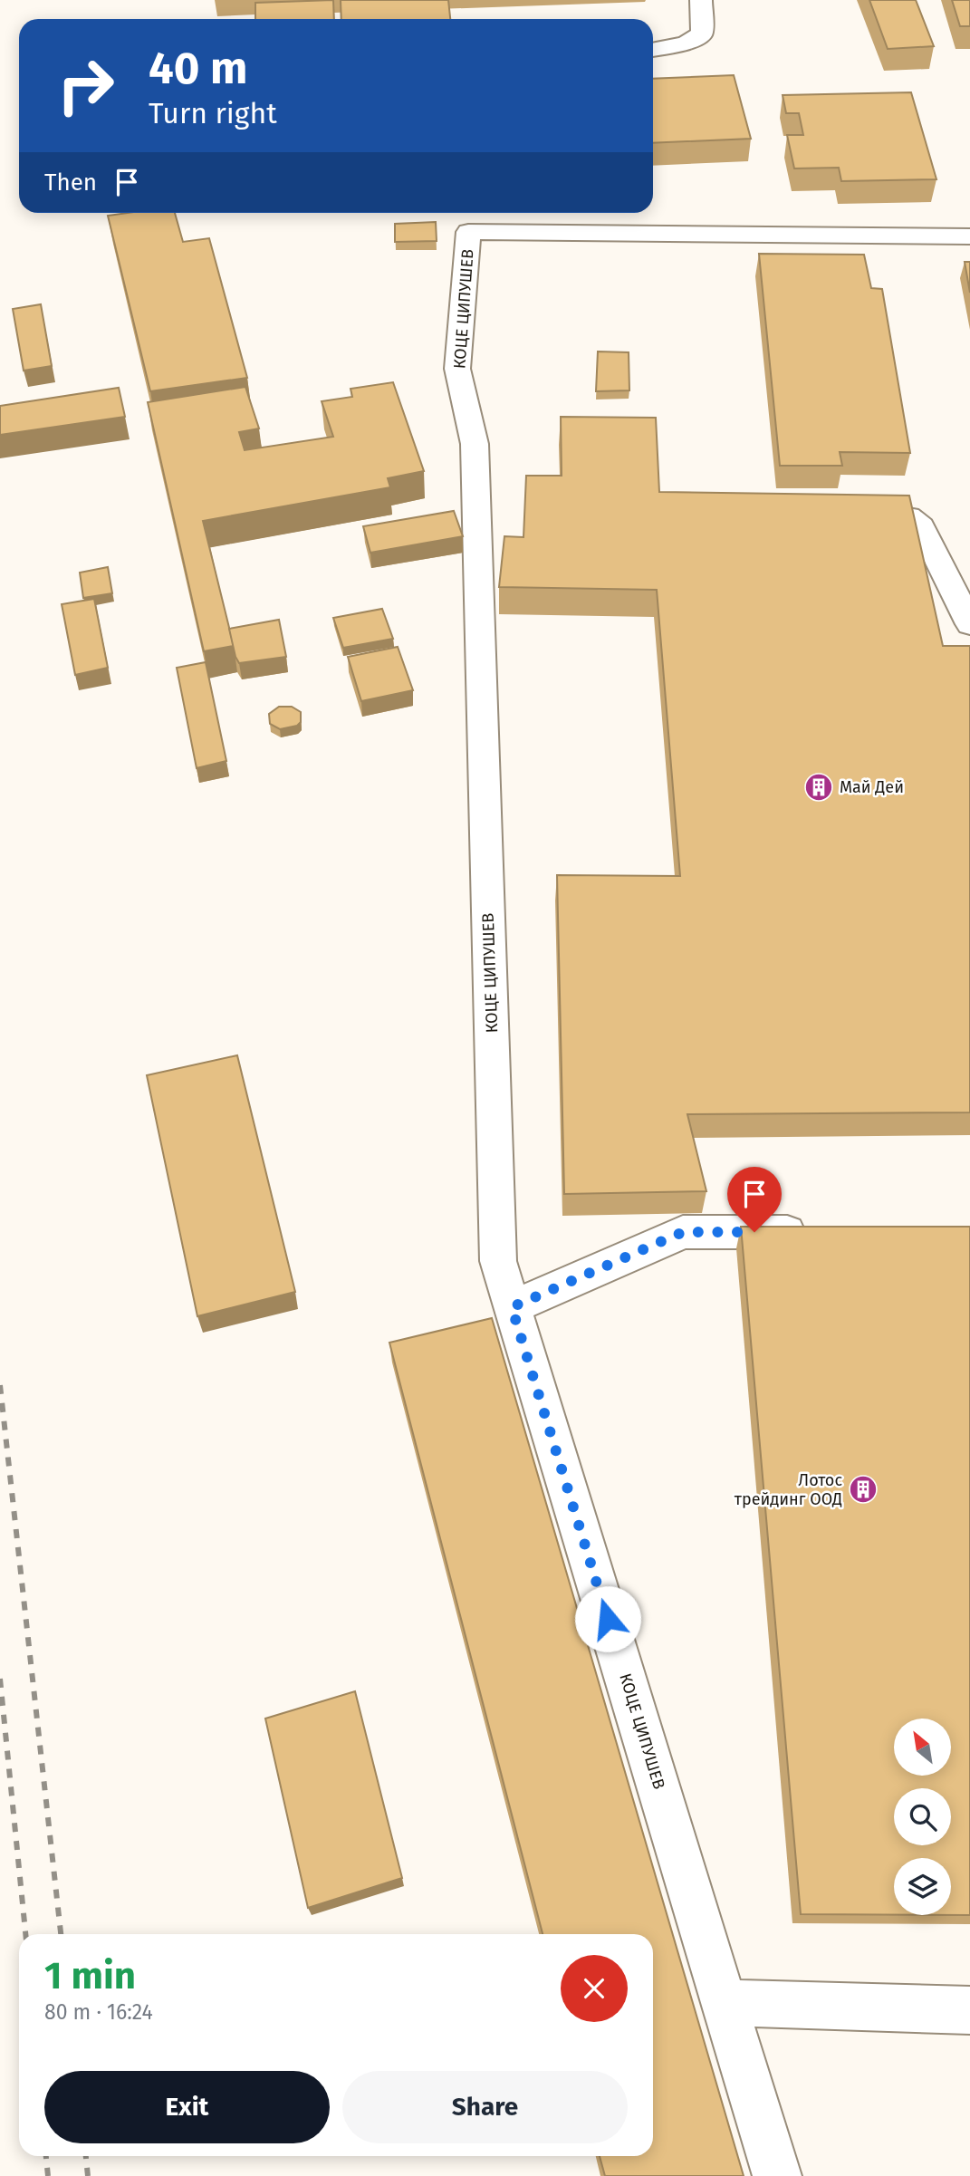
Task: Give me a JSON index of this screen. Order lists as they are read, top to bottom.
{
  "streets": {
    "street": ["КОЦЕ ЦИПУШЕВ"]
  },
  "places": {
    "building": ["Май Дей", "Лотос трейдинг ООД"]
  },
  "north": "top left",
  "page": {
    "turn": ["40 m", "Turn right"],
    "then": "Then",
    "heading": ["1 min", "80 m · 16:24"],
    "buttons": ["Exit", "Share"]
  }
}
